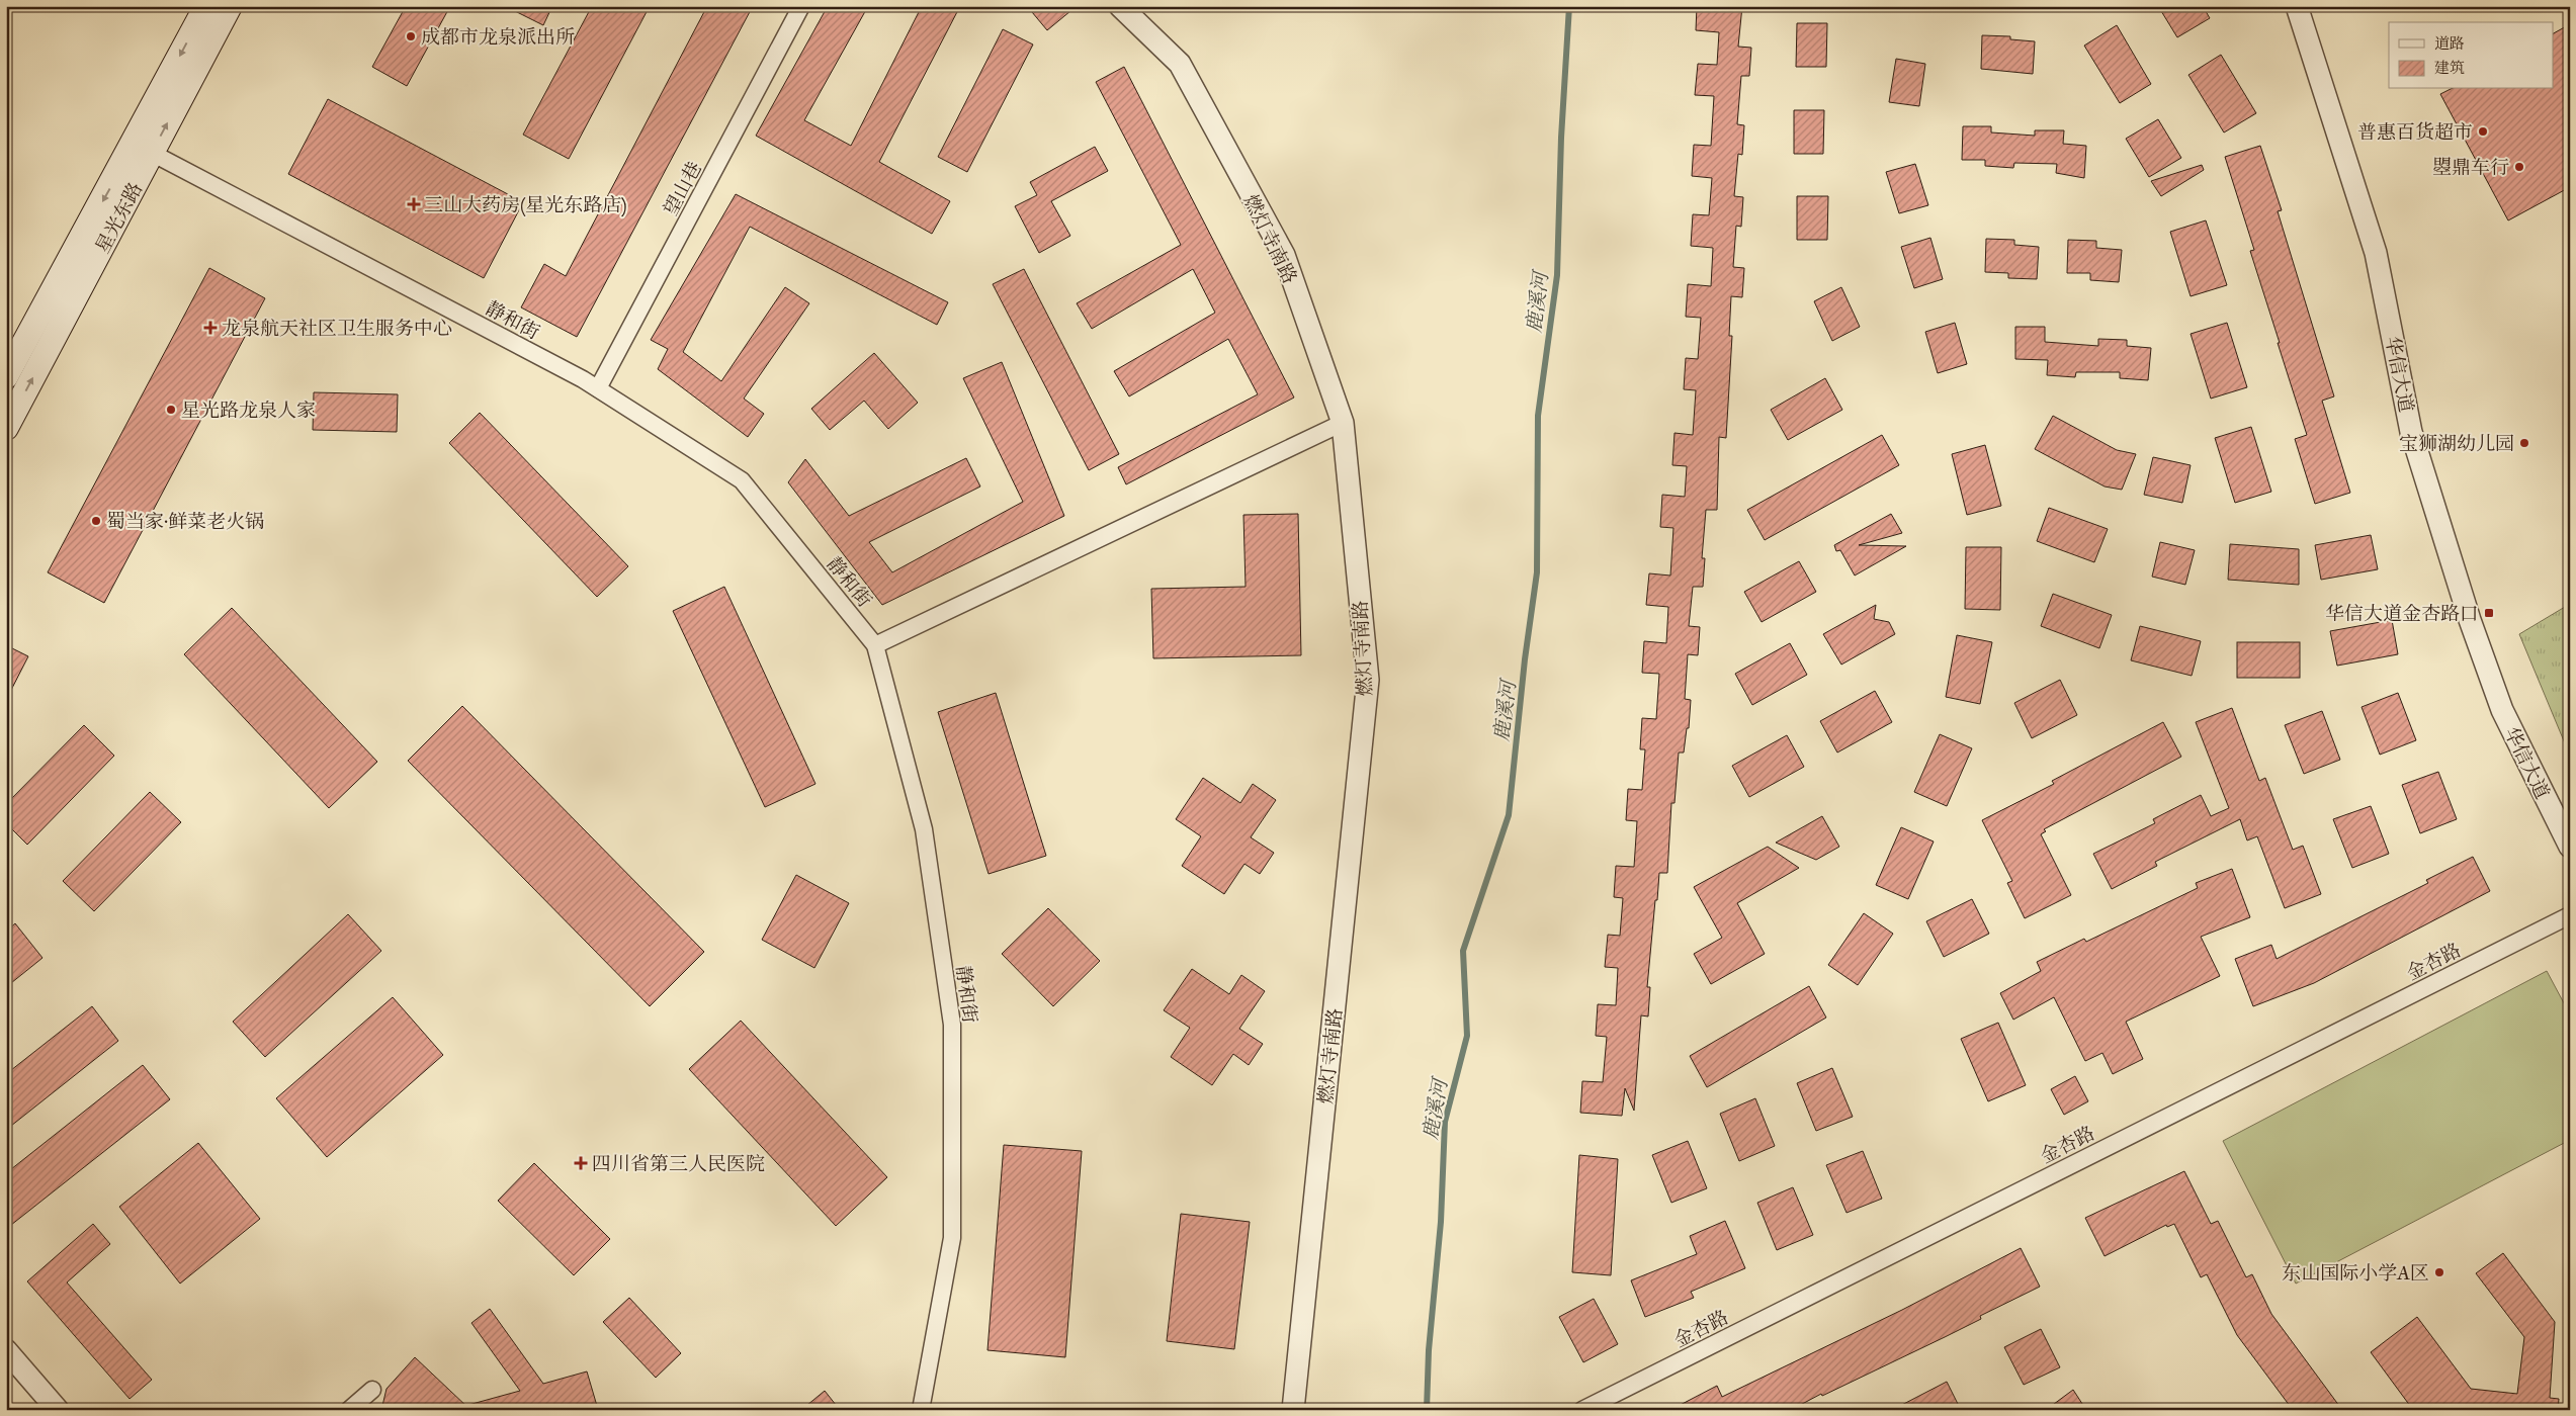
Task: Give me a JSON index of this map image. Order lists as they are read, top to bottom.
{
  "streets": {
    "main road": ["星光东路"],
    "street": [
      "望山巷",
      "燃灯寺南路",
      "静和街",
      "华信大道",
      "金杏路"
    ]
  },
  "crossings": [
    ["望山巷", "静和街"],
    ["星光东路", "静和街"]
  ],
  "water": ["鹿溪河"],
  "places": {
    "other": [
      "成都市龙泉派出所",
      "普惠百货超市",
      "曌鼎车行",
      "星光路龙泉人家",
      "宝狮湖幼儿园",
      "蜀当家·鲜菜老火锅",
      "东山国际小学A区"
    ],
    "health": ["三山大药房(星光东路店)", "龙泉航天社区卫生服务中心", "四川省第三人民医院"],
    "transit": ["华信大道金杏路口"]
  },
  "legend": ["道路", "建筑"]
}
